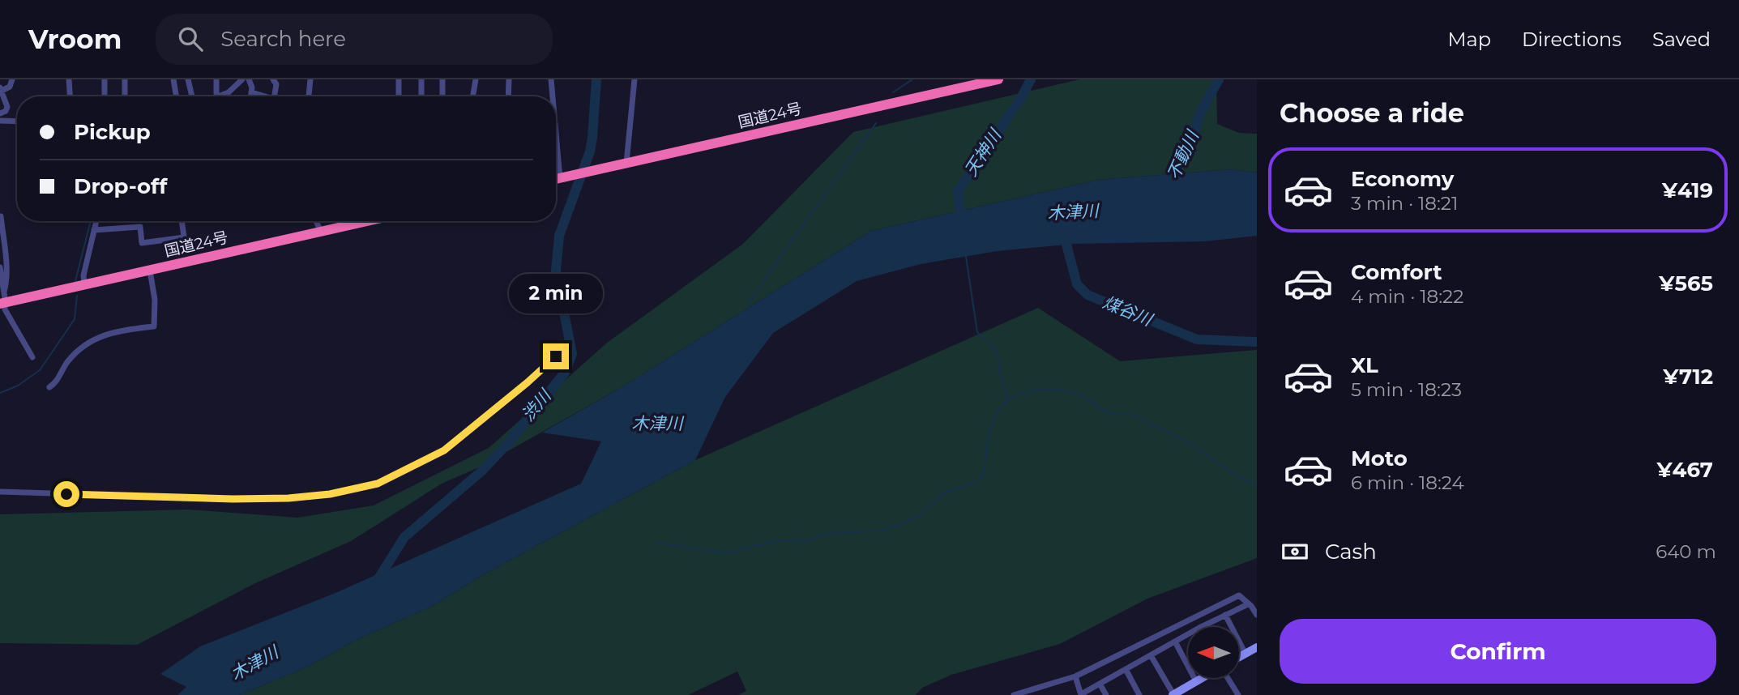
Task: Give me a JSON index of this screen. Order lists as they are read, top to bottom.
{
  "streets": {
    "highway": ["国道24号"]
  },
  "water": [
    "天神川",
    "不動川",
    "木津川",
    "煤谷川",
    "渋川"
  ],
  "north": "left",
  "page": {
    "header": "Vroom",
    "search": "Search here",
    "nav": ["Map", "Directions", "Saved"],
    "heading": "Choose a ride",
    "banner": ["Pickup", "Drop-off"],
    "list": [
      {
        "name": "Economy",
        "note": "3 min · 18:21",
        "value": "¥419"
      },
      {
        "name": "Comfort",
        "note": "4 min · 18:22",
        "value": "¥565"
      },
      {
        "name": "XL",
        "note": "5 min · 18:23",
        "value": "¥712"
      },
      {
        "name": "Moto",
        "note": "6 min · 18:24",
        "value": "¥467"
      }
    ],
    "bubble": "2 min",
    "pay": ["Cash", "640 m"],
    "buttons": "Confirm"
  }
}
